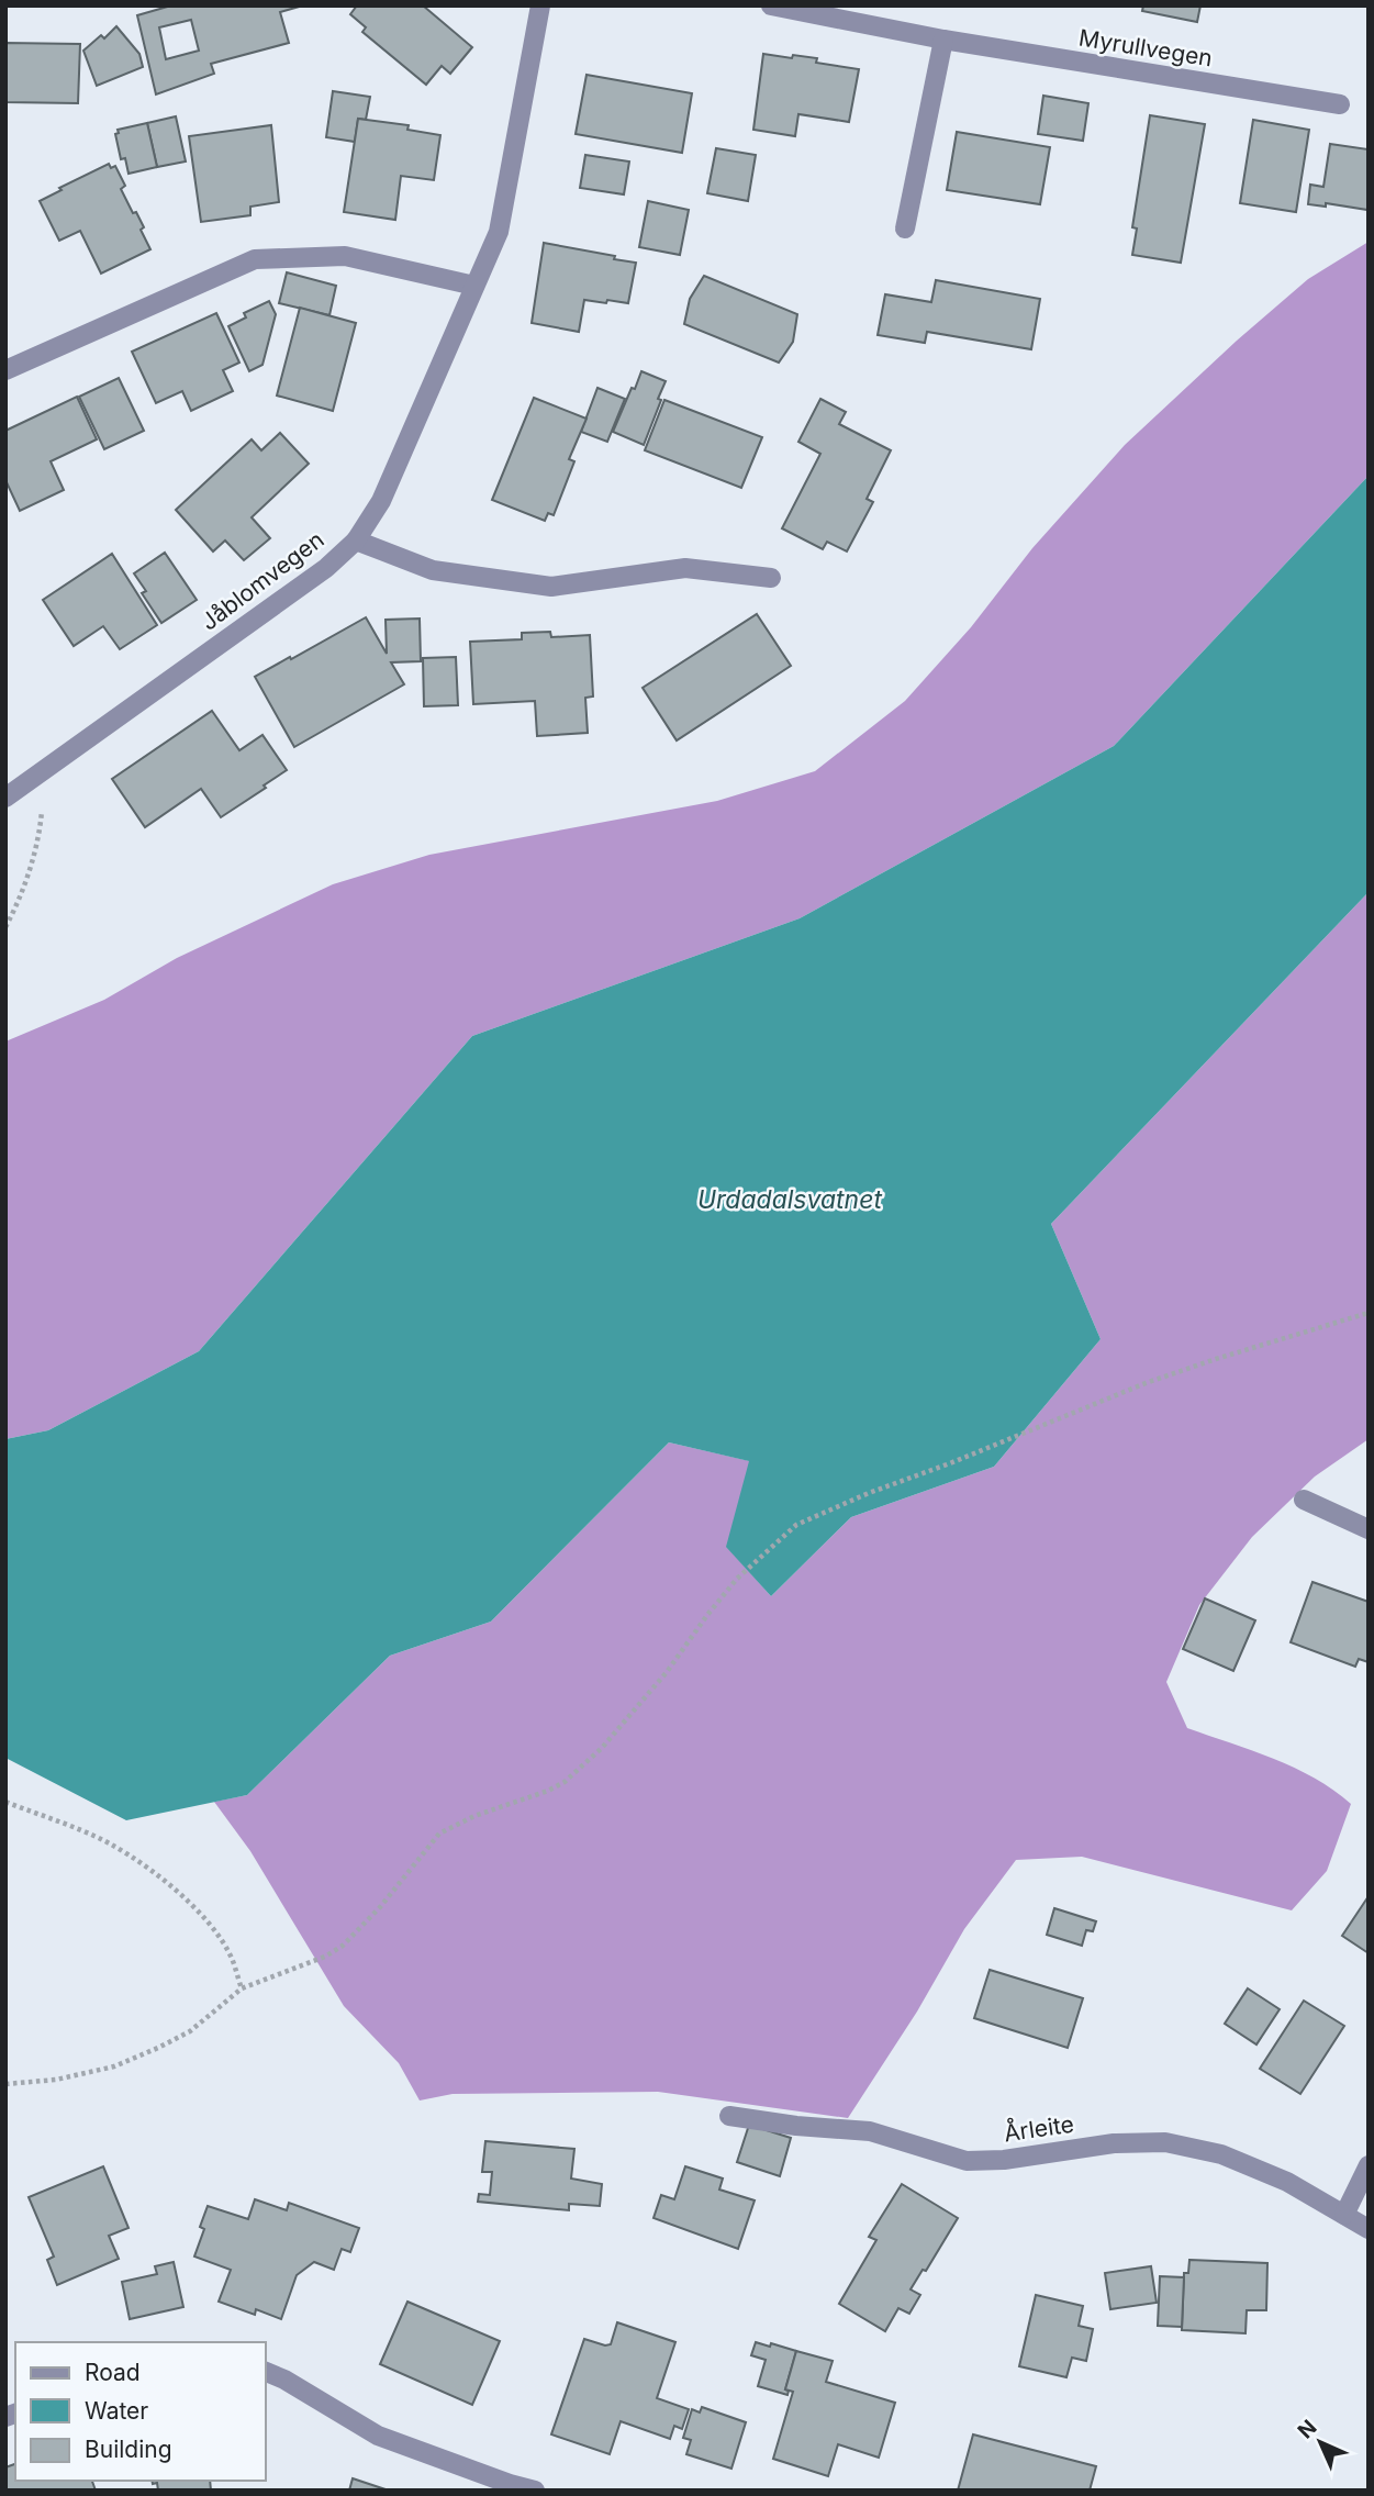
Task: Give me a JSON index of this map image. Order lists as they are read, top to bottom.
{
  "streets": {
    "street": ["Myrullvegen", "Jåblomvegen", "Årleite"]
  },
  "water": ["Urdadalsvatnet"],
  "legend": ["Road", "Water", "Building"],
  "north": "top left"
}
